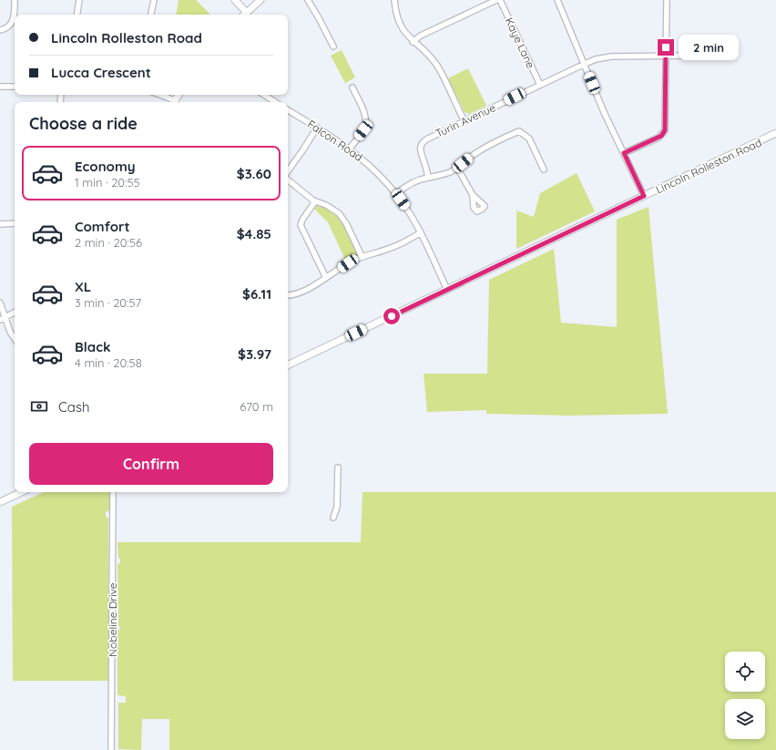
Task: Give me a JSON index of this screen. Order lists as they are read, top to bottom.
{
  "streets": {
    "main road": ["Lincoln Rolleston Road"],
    "street": [
      "Kaye Lane",
      "Turin Avenue",
      "Falcon Road",
      "Nobeline Drive"
    ]
  },
  "crossings": [
    ["Kaye Lane", "Turin Avenue"],
    ["Falcon Road", "Lincoln Rolleston Road"]
  ],
  "page": {
    "banner": ["Lincoln Rolleston Road", "Lucca Crescent"],
    "bubble": "2 min",
    "heading": "Choose a ride",
    "list": [
      {
        "name": "Economy",
        "note": "1 min · 20:55",
        "value": "$3.60"
      },
      {
        "name": "Comfort",
        "note": "2 min · 20:56",
        "value": "$4.85"
      },
      {
        "name": "XL",
        "note": "3 min · 20:57",
        "value": "$6.11"
      },
      {
        "name": "Black",
        "note": "4 min · 20:58",
        "value": "$3.97"
      }
    ],
    "pay": ["Cash", "670 m"],
    "buttons": "Confirm"
  }
}
